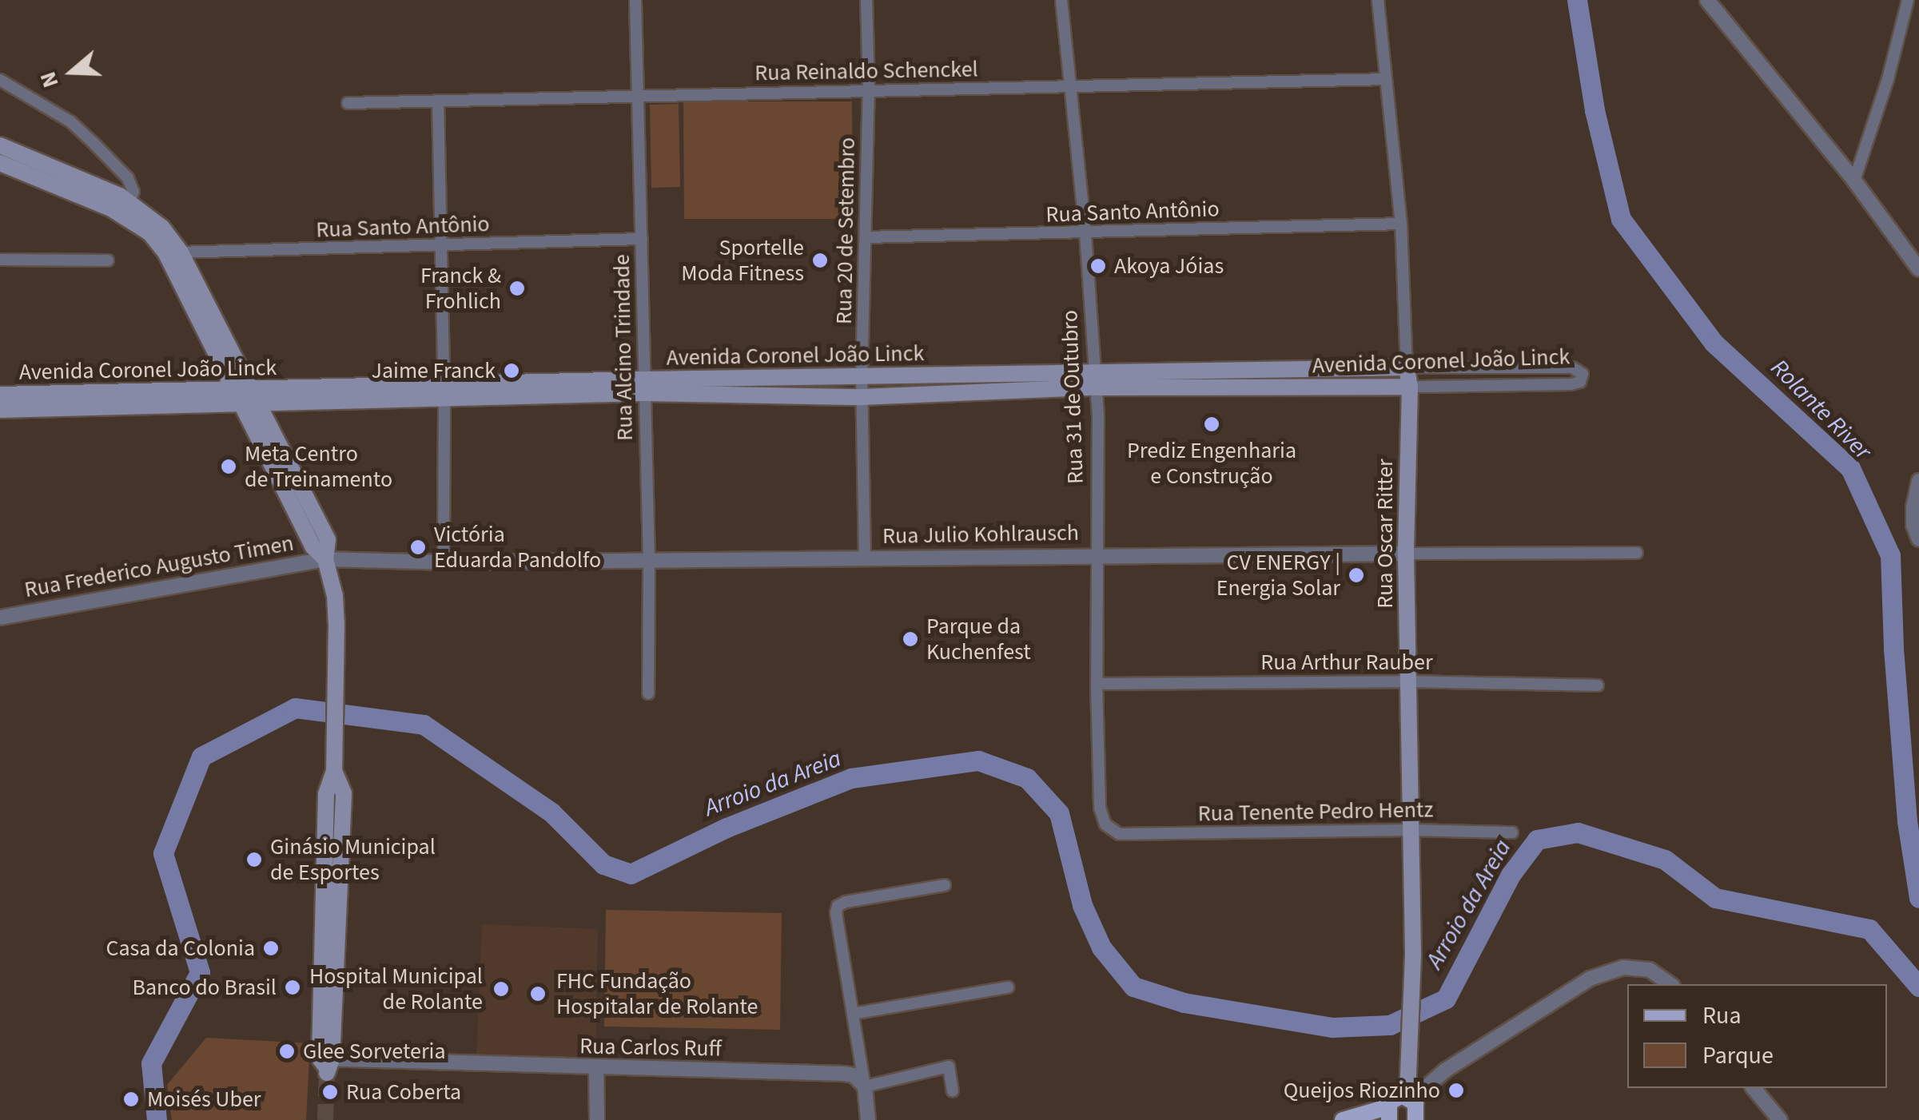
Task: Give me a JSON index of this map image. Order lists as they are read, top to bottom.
{
  "streets": {
    "main road": ["Avenida Coronel João Linck", "Rua Oscar Ritter"],
    "street": [
      "Rua Reinaldo Schenckel",
      "Rua Santo Antônio",
      "Rua 20 de Setembro",
      "Rua Alcino Trindade",
      "Rua 31 de Outubro",
      "Rua Julio Kohlrausch",
      "Rua Frederico Augusto Timen",
      "Rua Arthur Rauber",
      "Rua Tenente Pedro Hentz",
      "Rua Carlos Ruff"
    ]
  },
  "crossings": [
    ["Rua Reinaldo Schenckel", "Rua 20 de Setembro"],
    ["Rua Reinaldo Schenckel", "Rua Alcino Trindade"],
    ["Rua Reinaldo Schenckel", "Rua 31 de Outubro"],
    ["Rua Reinaldo Schenckel", "Rua Oscar Ritter"],
    ["Rua Santo Antônio", "Rua 20 de Setembro"],
    ["Rua Santo Antônio", "Rua Alcino Trindade"],
    ["Rua Santo Antônio", "Rua 31 de Outubro"],
    ["Rua Santo Antônio", "Rua Oscar Ritter"],
    ["Rua 20 de Setembro", "Avenida Coronel João Linck"],
    ["Rua 20 de Setembro", "Rua Julio Kohlrausch"],
    ["Rua Alcino Trindade", "Avenida Coronel João Linck"],
    ["Rua Alcino Trindade", "Rua Julio Kohlrausch"],
    ["Avenida Coronel João Linck", "Rua 31 de Outubro"],
    ["Avenida Coronel João Linck", "Rua Oscar Ritter"],
    ["Rua 31 de Outubro", "Rua Julio Kohlrausch"],
    ["Rua 31 de Outubro", "Rua Arthur Rauber"],
    ["Rua 31 de Outubro", "Rua Tenente Pedro Hentz"],
    ["Rua Oscar Ritter", "Rua Julio Kohlrausch"],
    ["Rua Oscar Ritter", "Rua Arthur Rauber"],
    ["Rua Oscar Ritter", "Rua Tenente Pedro Hentz"],
    ["Rua Julio Kohlrausch", "Rua Frederico Augusto Timen"]
  ],
  "water": ["Rolante River", "Arroio da Areia"],
  "places": [
    "Sportelle Moda Fitness",
    "Akoya Jóias",
    "Franck & Frohlich",
    "Jaime Franck",
    "Prediz Engenharia e Construção",
    "Meta Centro de Treinamento",
    "Victória Eduarda Pandolfo",
    "CV ENERGY | Energia Solar",
    "Parque da Kuchenfest",
    "Ginásio Municipal de Esportes",
    "Casa da Colonia",
    "Banco do Brasil",
    "Hospital Municipal de Rolante",
    "FHC Fundação Hospitalar de Rolante",
    "Glee Sorveteria",
    "Queijos Riozinho",
    "Rua Coberta",
    "Moisés Uber"
  ],
  "legend": ["Rua", "Parque"],
  "north": "left"
}
